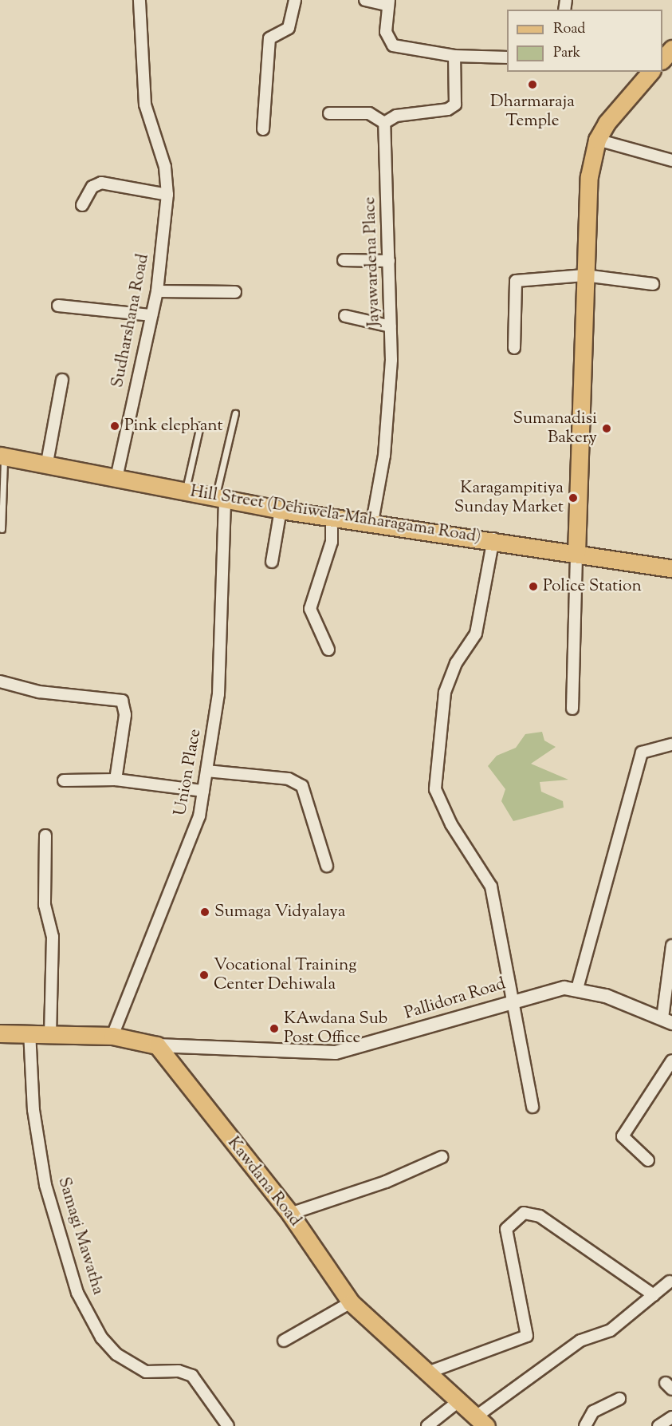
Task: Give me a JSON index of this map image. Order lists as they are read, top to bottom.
{
  "streets": {
    "main road": ["Hill Street (Dehiwela-Maharagama Road)", "Kawdana Road"],
    "street": [
      "Jayawardena Place",
      "Sudharshana Road",
      "Union Place",
      "Pallidora Road",
      "Samagi Mawatha"
    ]
  },
  "crossings": [
    ["Jayawardena Place", "Hill Street (Dehiwela-Maharagama Road)"],
    ["Sudharshana Road", "Hill Street (Dehiwela-Maharagama Road)"],
    ["Hill Street (Dehiwela-Maharagama Road)", "Union Place"],
    ["Pallidora Road", "Kawdana Road"]
  ],
  "places": [
    "Dharmaraja Temple",
    "Pink elephant",
    "Sumanadisi Bakery",
    "Karagampitiya Sunday Market",
    "Police Station",
    "Sumaga Vidyalaya",
    "Vocational Training Center Dehiwala",
    "KAwdana Sub Post Office"
  ],
  "legend": ["Road", "Park"]
}
